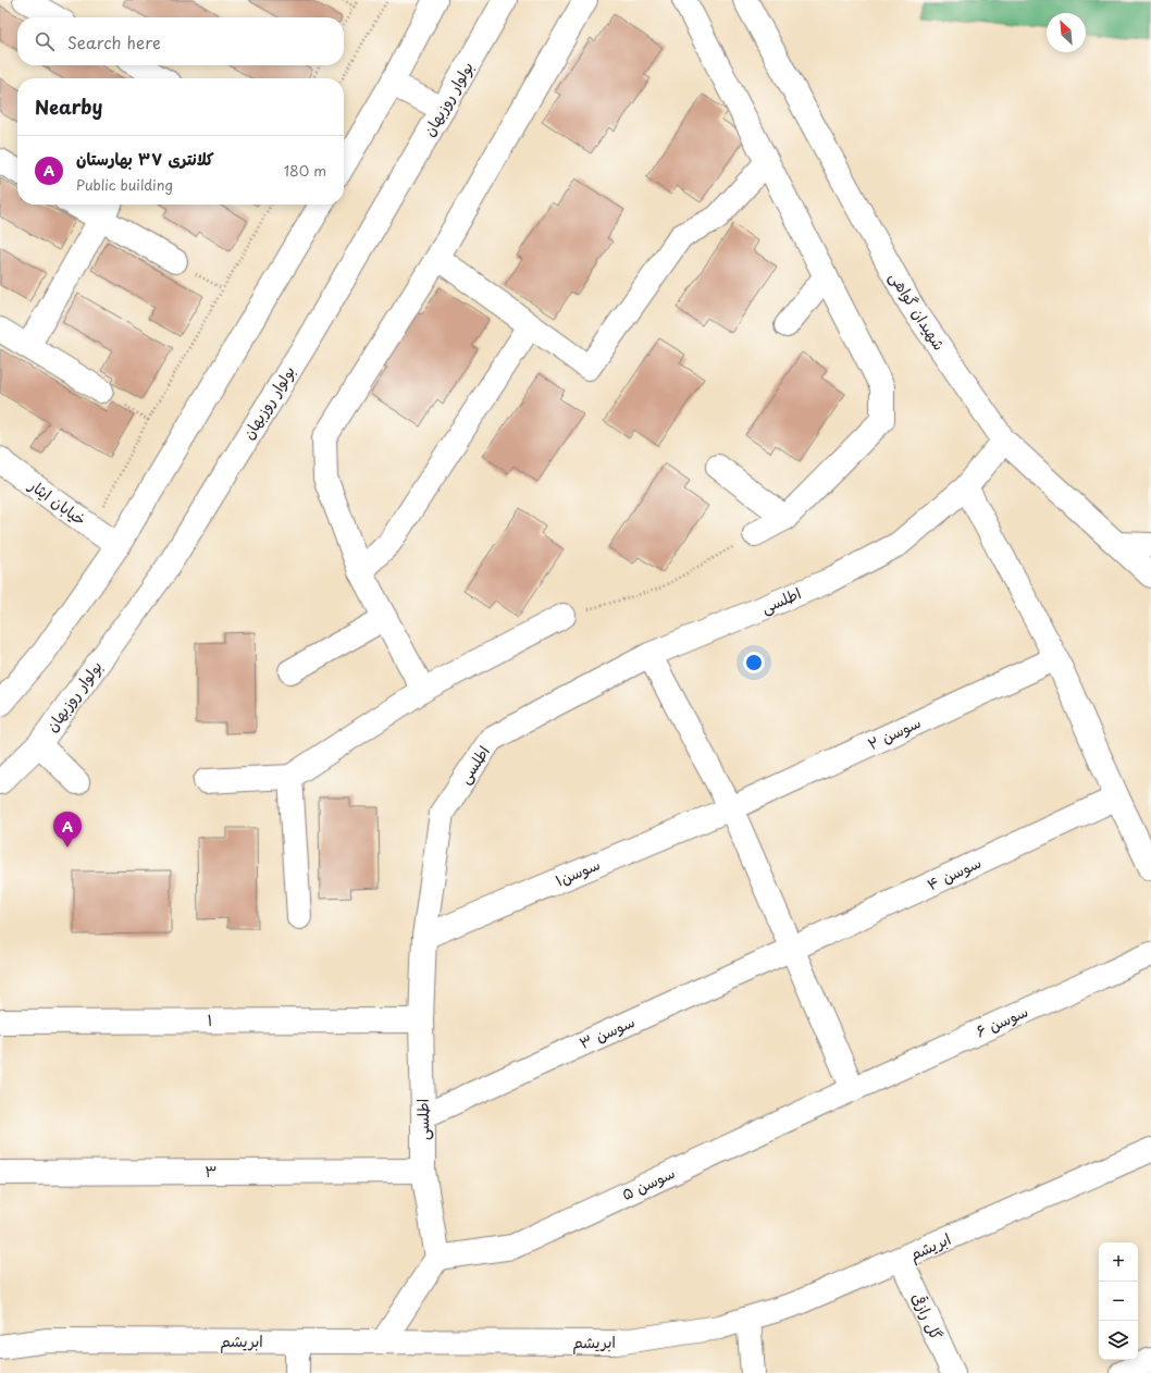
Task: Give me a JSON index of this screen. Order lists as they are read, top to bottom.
{
  "streets": {
    "street": [
      "بولوار روزبهان",
      "شهیدان گواهی",
      "خیابان ایثار",
      "اطلسی",
      "سوسن ۲",
      "سوسن۱",
      "سوسن ۴",
      "۱",
      "سوسن ۶",
      "سوسن ۳",
      "۳",
      "۵ سوسن",
      "ابریشم",
      "گل رازقی"
    ]
  },
  "crossings": [
    ["شهیدان گواهی", "اطلسی"],
    ["اطلسی", "سوسن۱"],
    ["اطلسی", "۱"],
    ["اطلسی", "سوسن ۳"],
    ["اطلسی", "۳"],
    ["اطلسی", "۵ سوسن"],
    ["سوسن ۲", "سوسن۱"],
    ["سوسن ۴", "سوسن ۳"],
    ["سوسن ۶", "۵ سوسن"],
    ["ابریشم", "گل رازقی"]
  ],
  "north": "top left",
  "page": {
    "search": "Search here",
    "heading": "Nearby",
    "list": [
      {
        "mark": "A",
        "name": "کلانتری ۳۷ بهارستان",
        "note": "Public building",
        "value": "180 m"
      }
    ],
    "pins": "A",
    "map_buttons": ["+", "−"]
  }
}
